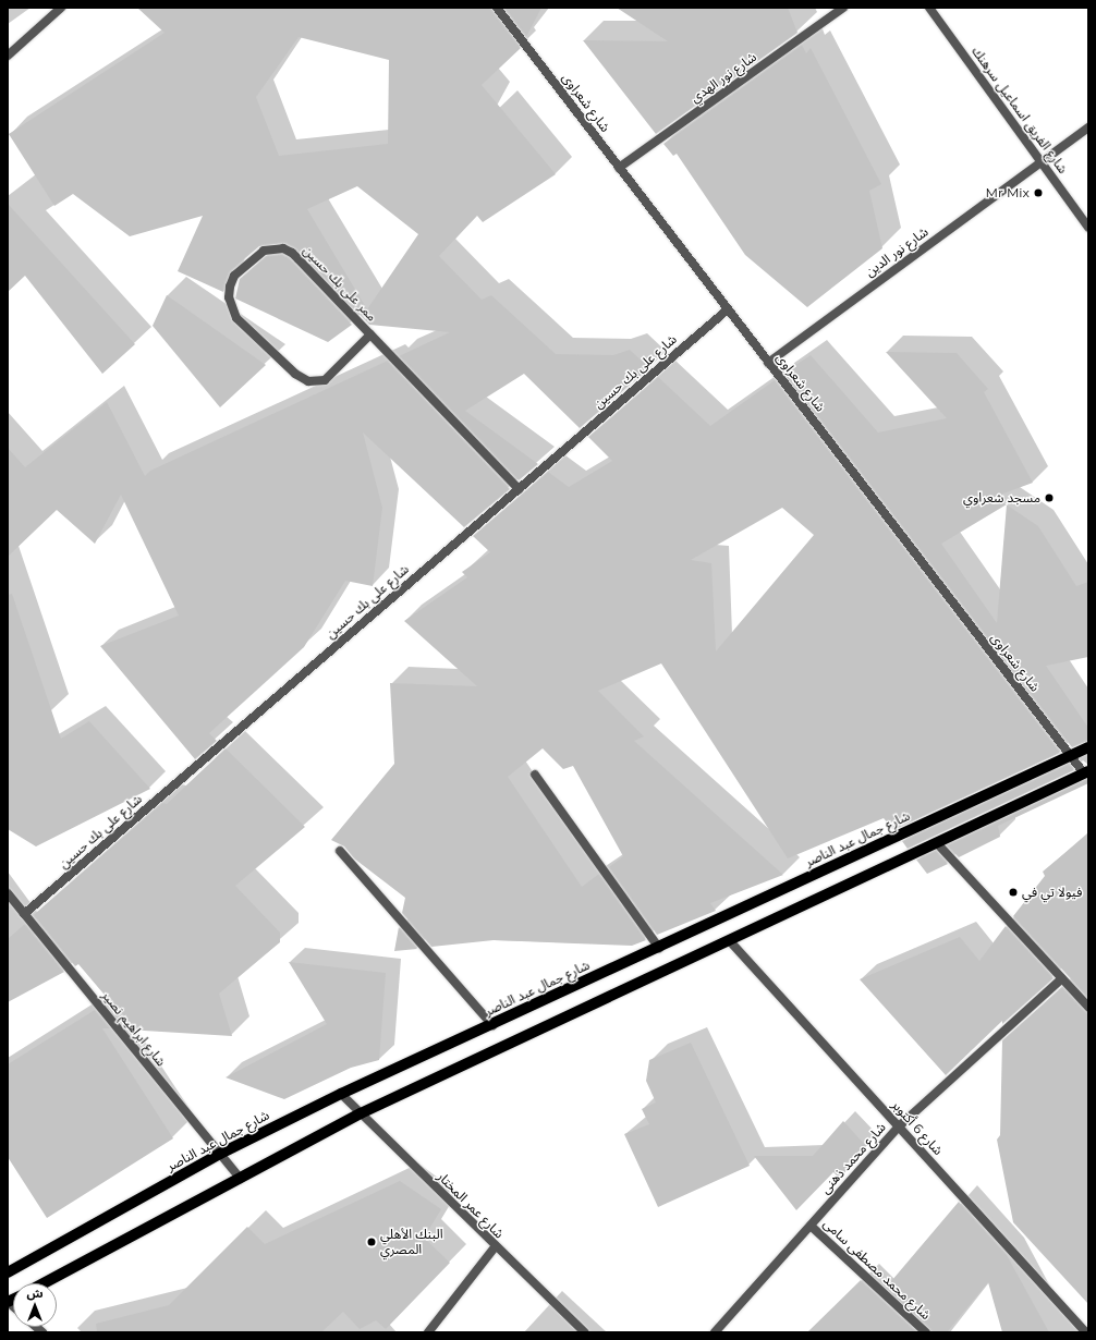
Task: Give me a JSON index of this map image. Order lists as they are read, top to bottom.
{
  "streets": {
    "main road": ["شارع جمال عبد الناصر"],
    "street": [
      "شارع نور الهدي",
      "شارع شعراوى",
      "شارع الفريق اسماعيل سرهنك",
      "شارع نور الدين",
      "ممر على بك حسين",
      "شارع على بك حسين",
      "شارع ابراهيم نصير",
      "شارع 6 أكتوبر",
      "شارع محمد ذهنى",
      "شارع عمر المختار",
      "شارع محمد مصطفى سامى"
    ]
  },
  "crossings": [
    ["شارع نور الهدي", "شارع شعراوى"],
    ["شارع شعراوى", "شارع نور الدين"],
    ["شارع شعراوى", "شارع على بك حسين"],
    ["شارع شعراوى", "شارع جمال عبد الناصر"],
    ["شارع الفريق اسماعيل سرهنك", "شارع نور الدين"],
    ["ممر على بك حسين", "شارع على بك حسين"],
    ["شارع على بك حسين", "شارع ابراهيم نصير"],
    ["شارع جمال عبد الناصر", "شارع ابراهيم نصير"],
    ["شارع جمال عبد الناصر", "شارع عمر المختار"],
    ["شارع 6 أكتوبر", "شارع محمد ذهنى"],
    ["شارع محمد ذهنى", "شارع محمد مصطفى سامى"]
  ],
  "places": [
    "Mr Mix",
    "مسجد شعراوي",
    "فيولا تي في",
    "البنك الأهلي المصري"
  ],
  "north": "top"
}
